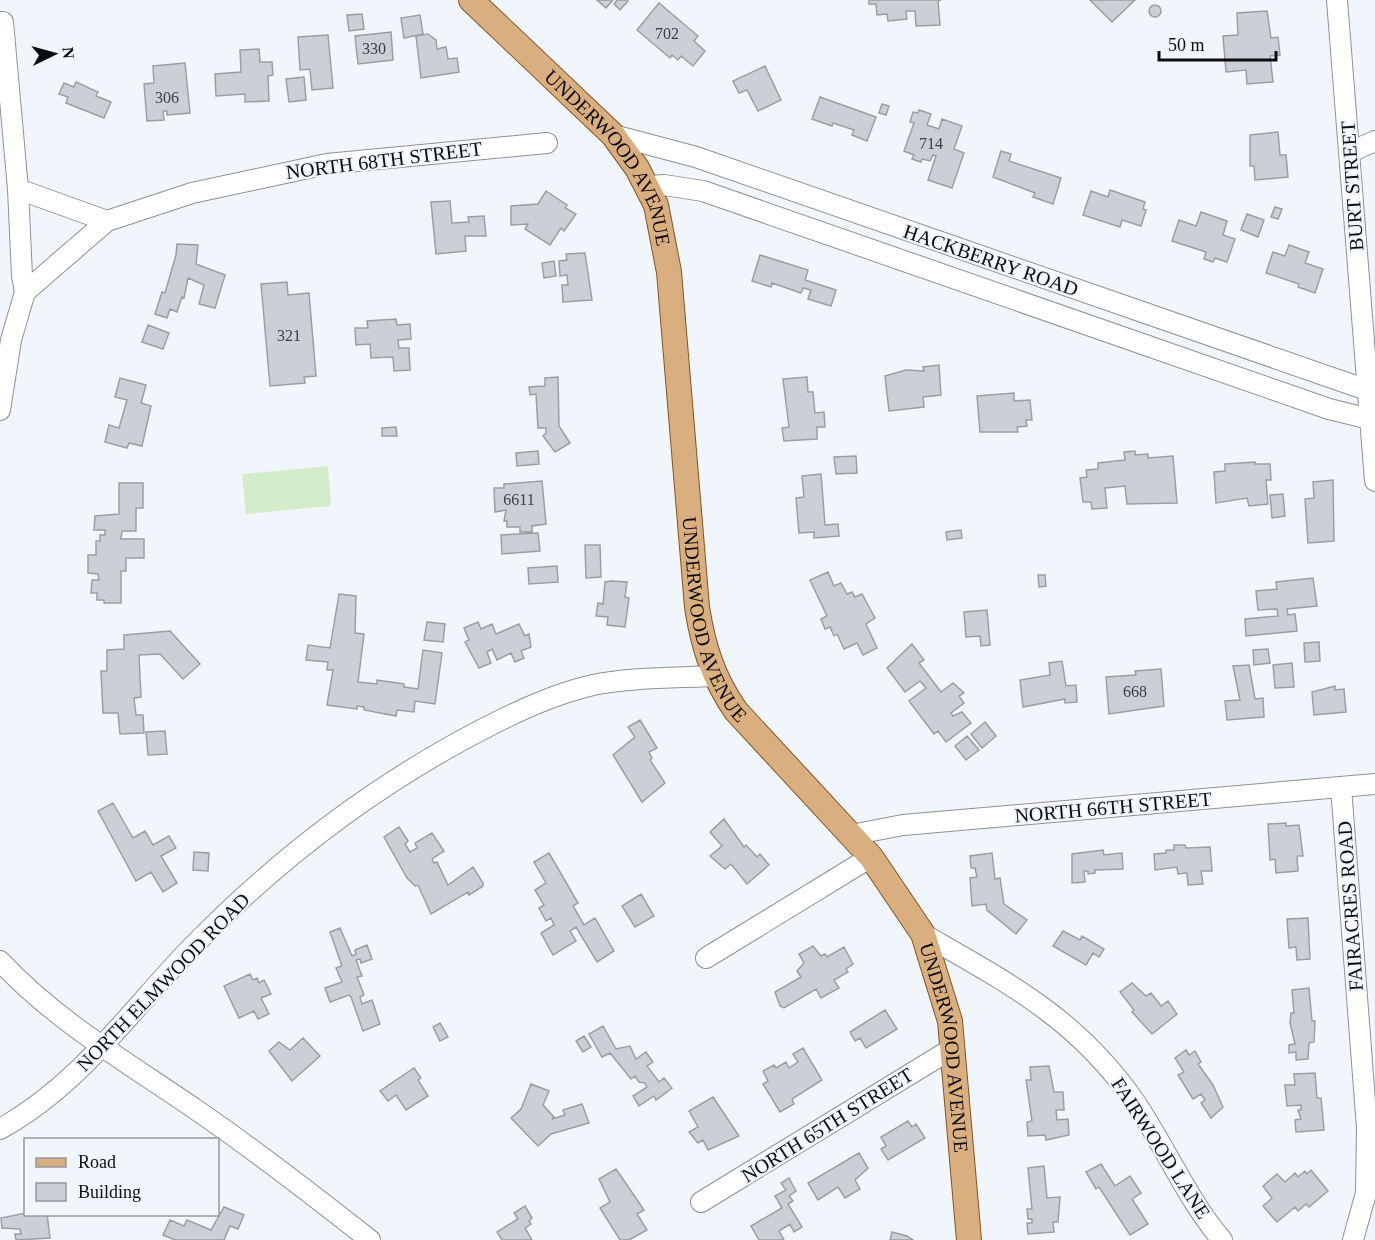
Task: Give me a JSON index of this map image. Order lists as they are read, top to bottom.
{
  "streets": {
    "main road": ["UNDERWOOD AVENUE"],
    "street": [
      "NORTH 68TH STREET",
      "BURT STREET",
      "HACKBERRY ROAD",
      "NORTH 66TH STREET",
      "FAIRACRES ROAD",
      "NORTH ELMWOOD ROAD",
      "NORTH 65TH STREET",
      "FAIRWOOD LANE"
    ]
  },
  "crossings": [
    ["UNDERWOOD AVENUE", "HACKBERRY ROAD"],
    ["UNDERWOOD AVENUE", "NORTH 66TH STREET"],
    ["UNDERWOOD AVENUE", "NORTH ELMWOOD ROAD"],
    ["UNDERWOOD AVENUE", "NORTH 65TH STREET"],
    ["UNDERWOOD AVENUE", "FAIRWOOD LANE"],
    ["BURT STREET", "HACKBERRY ROAD"],
    ["NORTH 66TH STREET", "FAIRACRES ROAD"]
  ],
  "house_numbers": [
    "702",
    "330",
    "306",
    "714",
    "321",
    "6611",
    "668"
  ],
  "legend": ["Road", "Building"],
  "scale_bar": "50 m",
  "north": "right"
}
